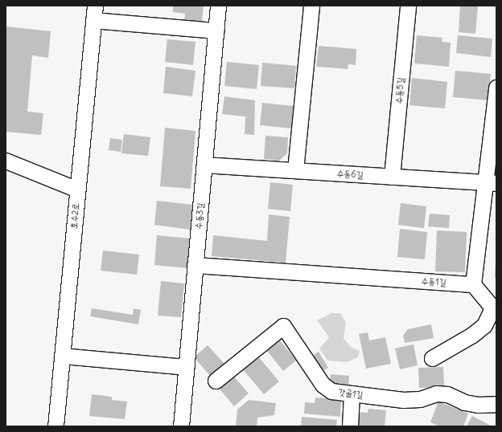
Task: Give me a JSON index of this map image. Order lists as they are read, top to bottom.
{
  "streets": {
    "street": [
      "수동5길",
      "수동6길",
      "호수2로",
      "수동3길",
      "수동1길",
      "갓골1길"
    ]
  },
  "crossings": [
    ["수동5길", "수동6길"],
    ["수동6길", "수동3길"],
    ["수동3길", "수동1길"]
  ]
}
